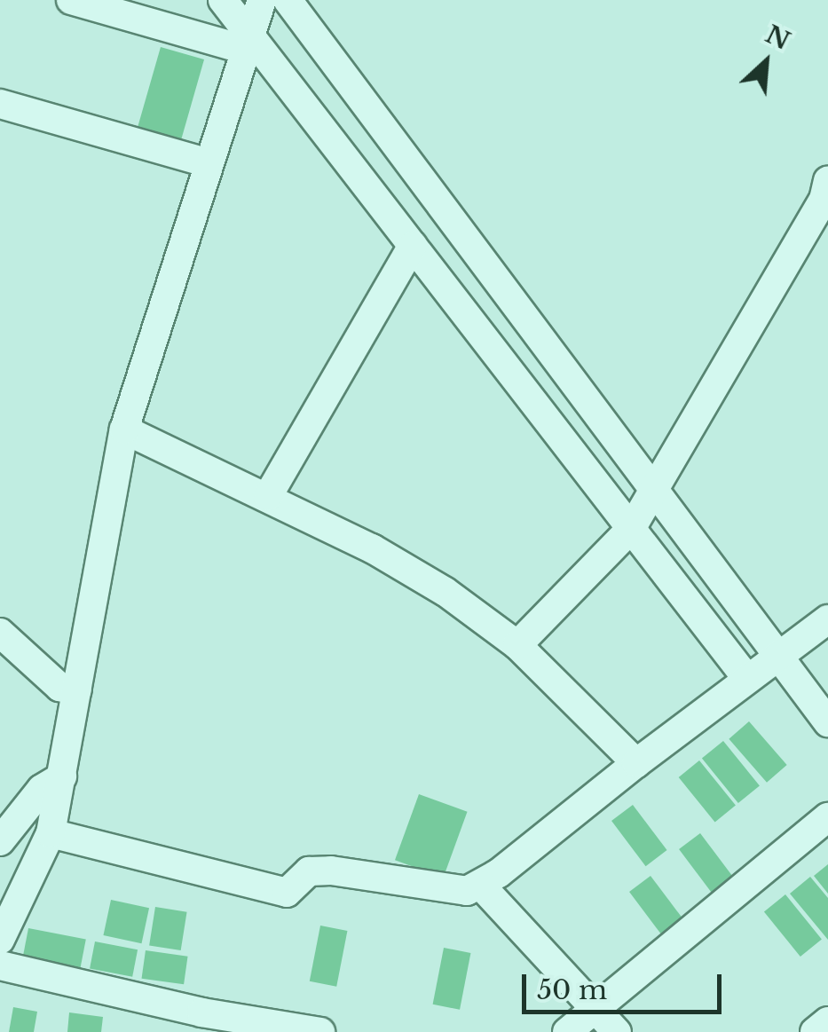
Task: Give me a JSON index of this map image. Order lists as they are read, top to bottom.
{
  "scale_bar": "50 m",
  "north": "top right"
}
